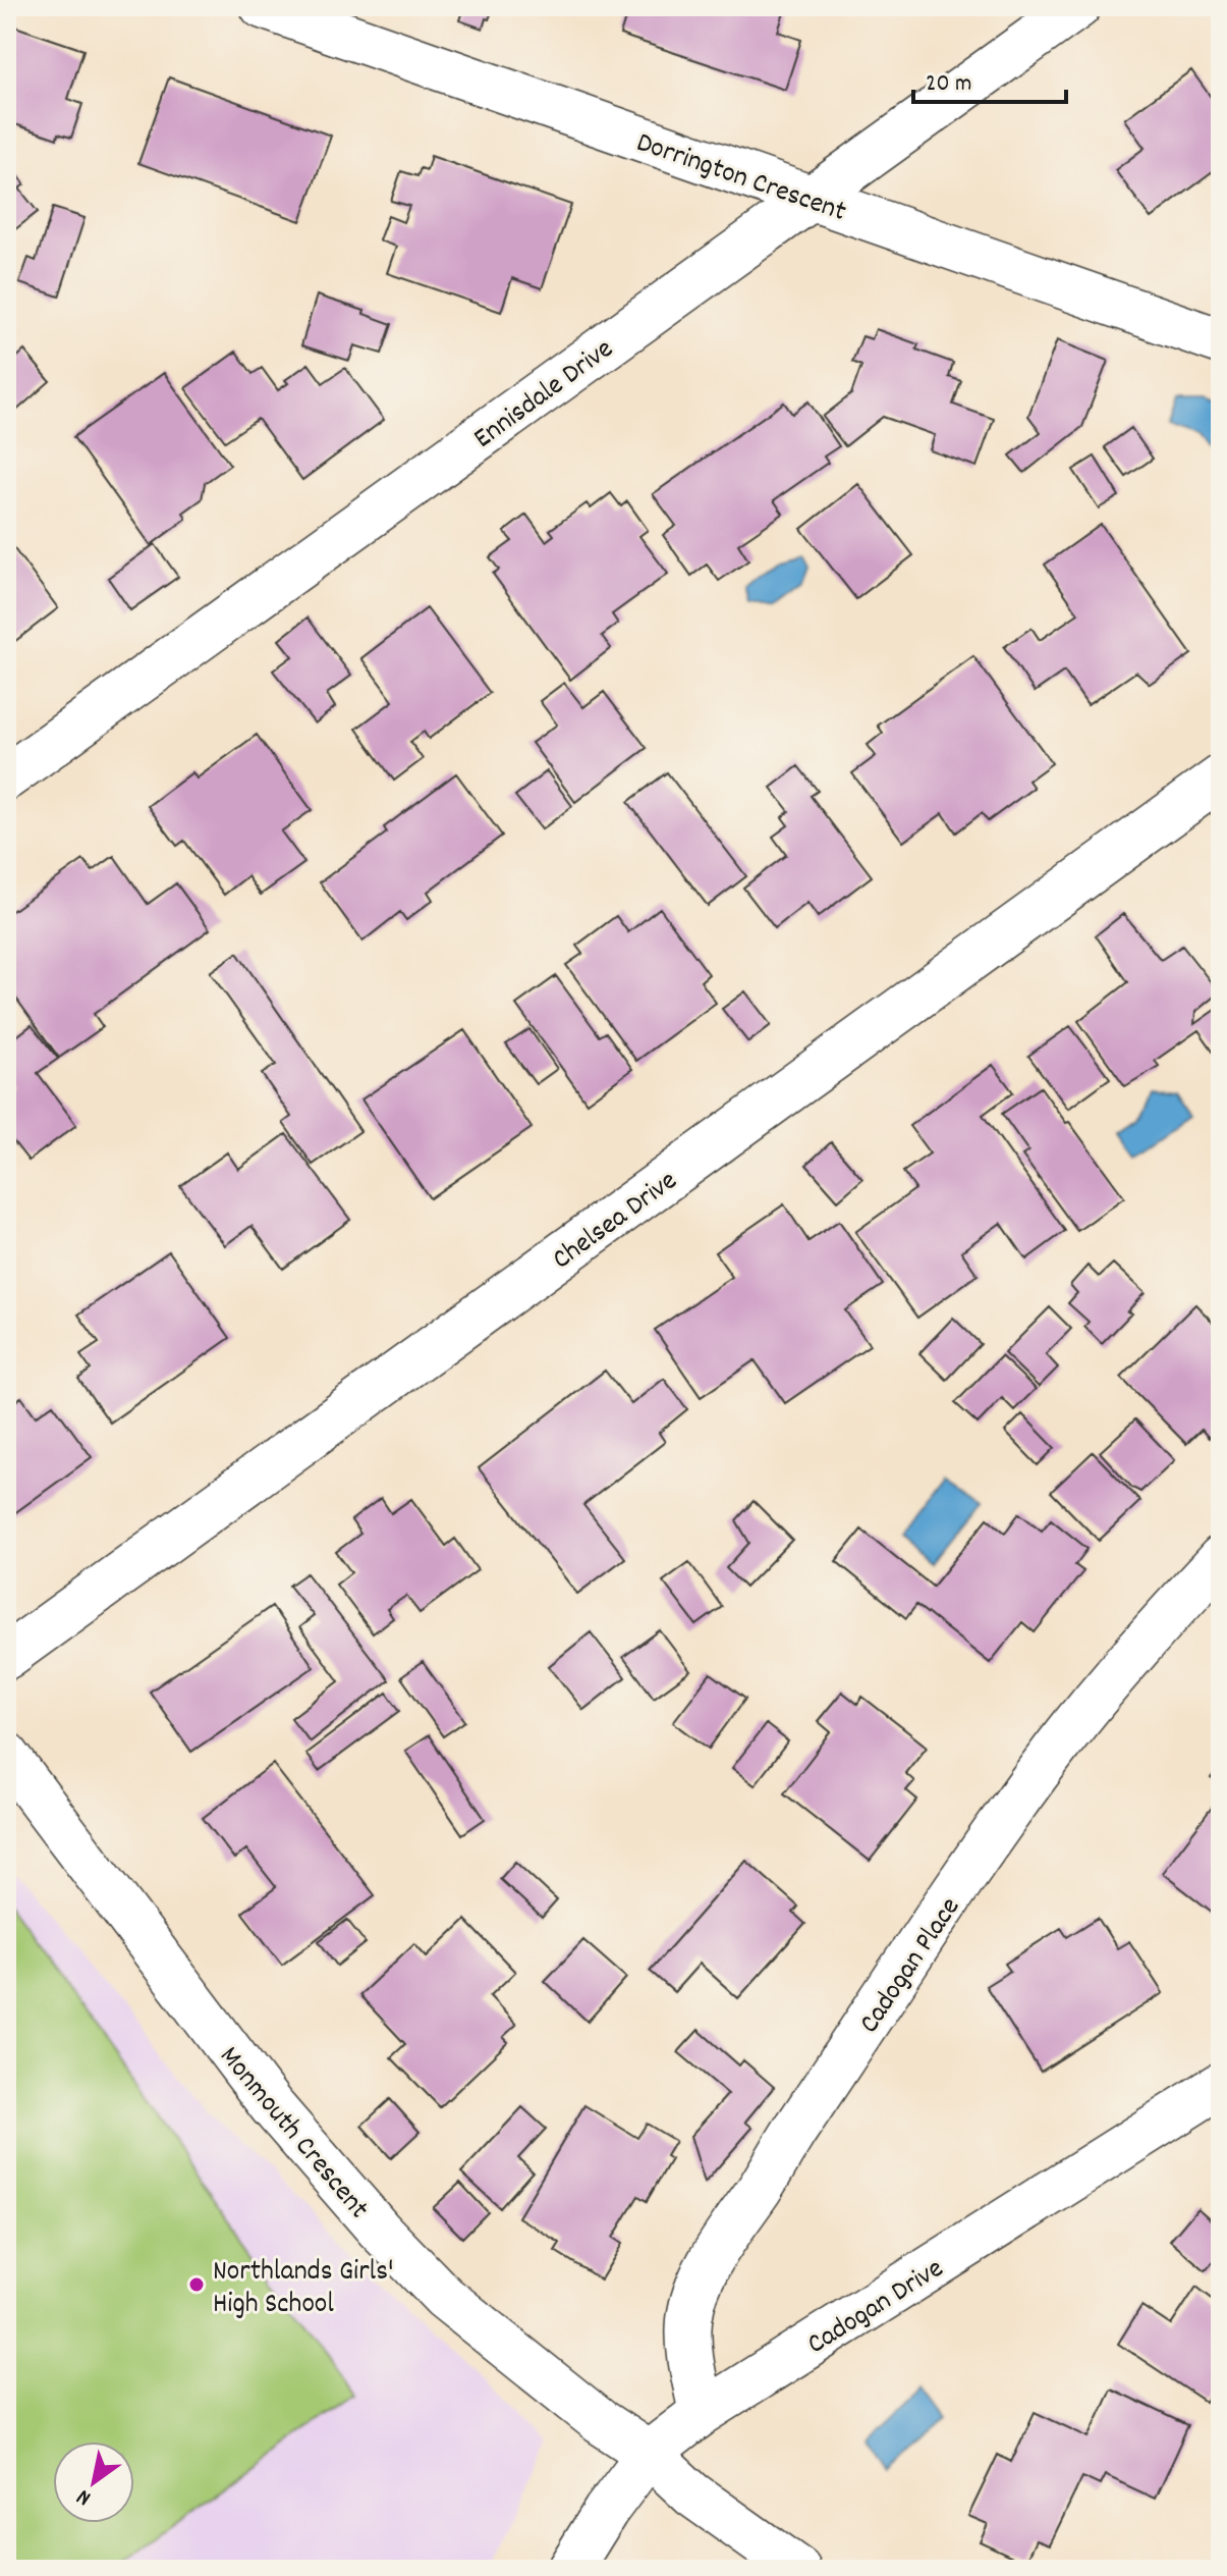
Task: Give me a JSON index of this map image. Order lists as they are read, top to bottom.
{
  "streets": {
    "street": [
      "Dorrington Crescent",
      "Ennisdale Drive",
      "Chelsea Drive",
      "Cadogan Place",
      "Monmouth Crescent",
      "Cadogan Drive"
    ]
  },
  "crossings": [
    ["Dorrington Crescent", "Ennisdale Drive"],
    ["Cadogan Place", "Cadogan Drive"],
    ["Monmouth Crescent", "Cadogan Drive"]
  ],
  "places": ["Northlands Girls' High School"],
  "scale_bar": "20 m",
  "north": "bottom left"
}
